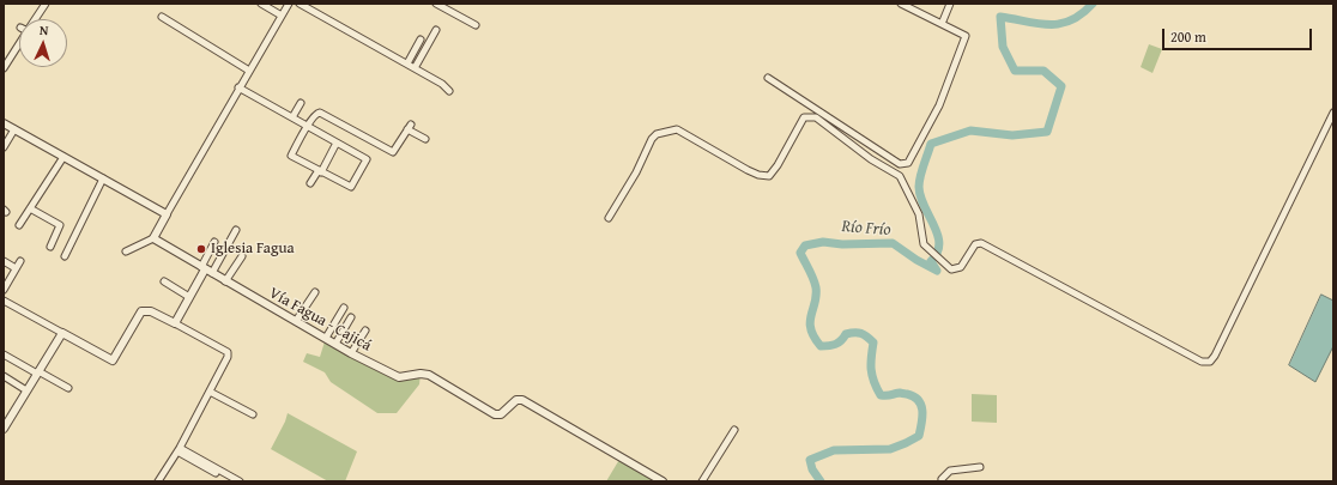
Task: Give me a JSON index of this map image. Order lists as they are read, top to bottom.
{
  "streets": {
    "street": ["Vía Fagua - Cajicá"]
  },
  "water": ["Río Frío"],
  "places": ["Iglesia Fagua"],
  "scale_bar": "200 m",
  "north": "top"
}
